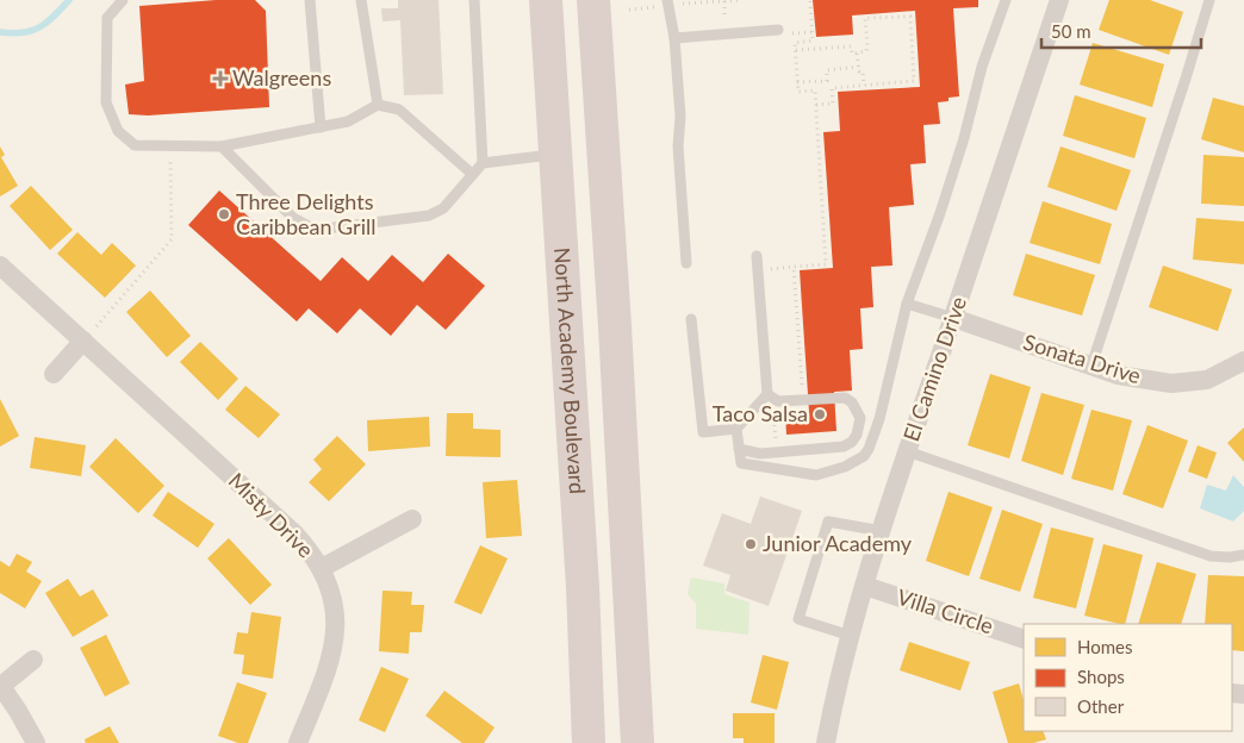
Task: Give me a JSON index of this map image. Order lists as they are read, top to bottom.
{
  "streets": {
    "highway": ["North Academy Boulevard"],
    "street": [
      "Sonata Drive",
      "El Camino Drive",
      "Misty Drive",
      "Villa Circle"
    ]
  },
  "crossings": [
    ["Sonata Drive", "El Camino Drive"],
    ["El Camino Drive", "Villa Circle"]
  ],
  "places": {
    "health": ["Walgreens"],
    "other": ["Three Delights Caribbean Grill", "Taco Salsa", "Junior Academy"]
  },
  "legend": ["Homes", "Shops", "Other"],
  "scale_bar": "50 m"
}
